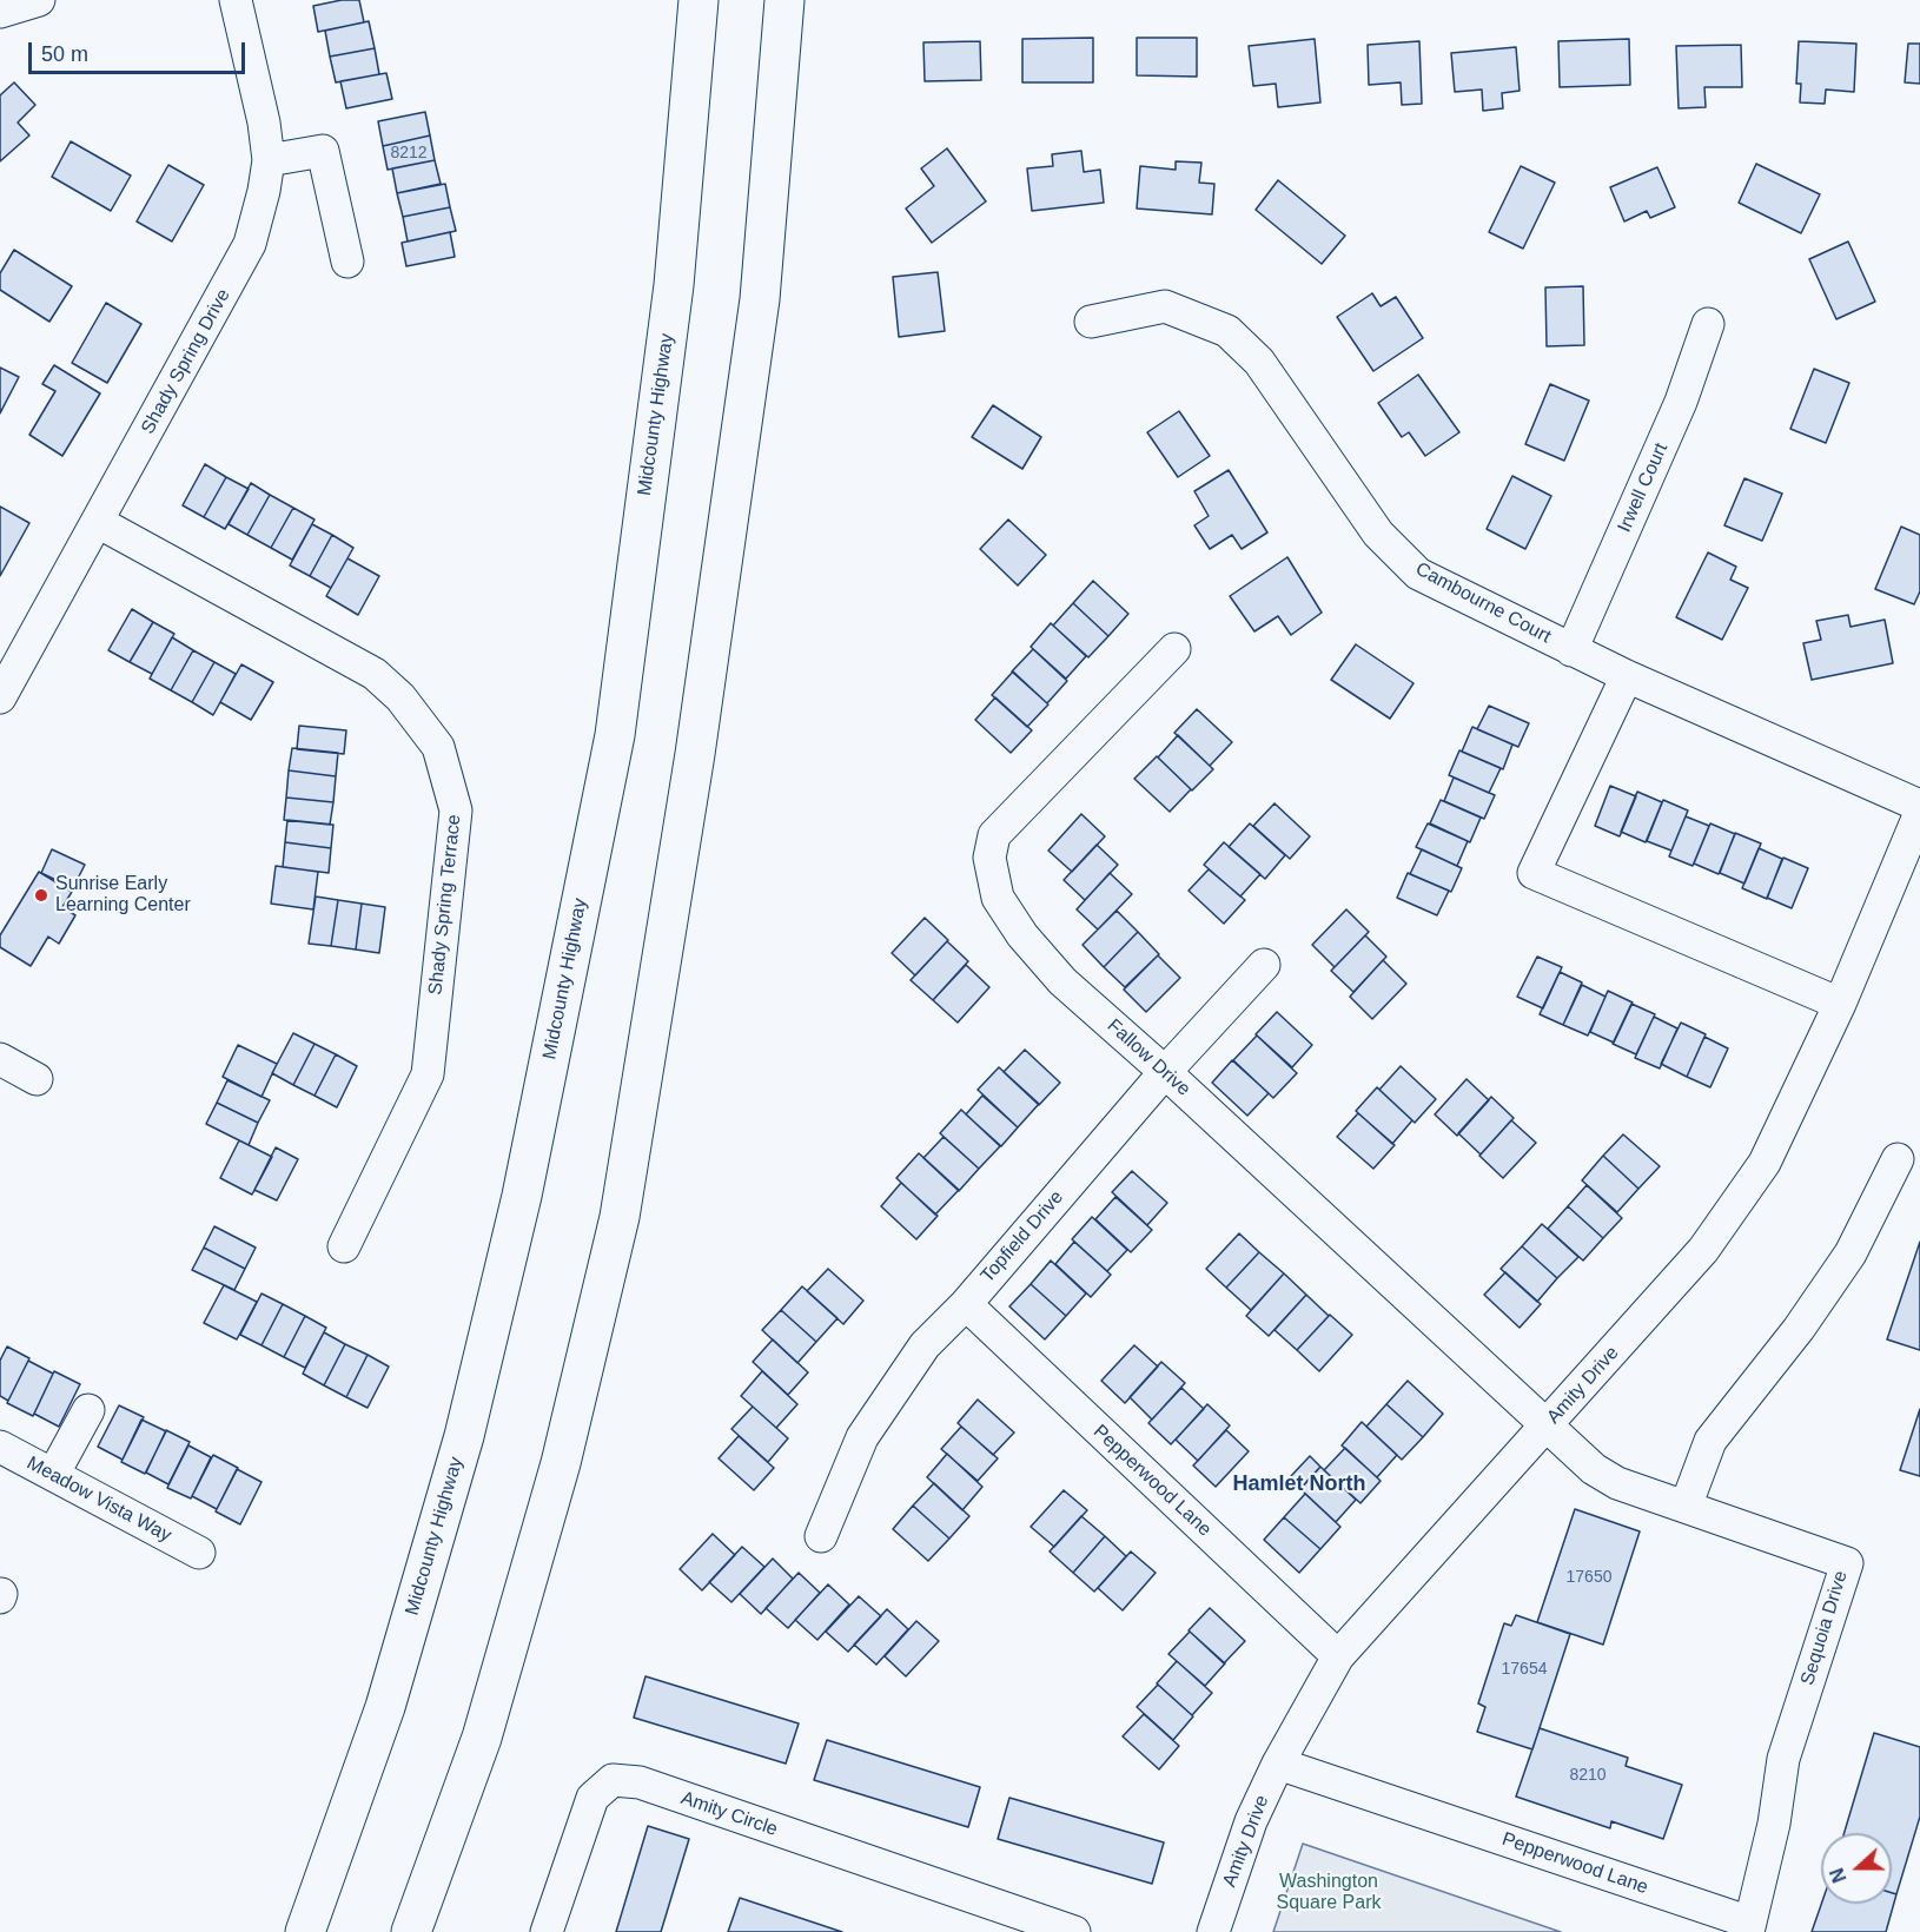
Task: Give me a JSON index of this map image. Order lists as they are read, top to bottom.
{
  "streets": {
    "main road": ["Midcounty Highway"],
    "street": [
      "Shady Spring Drive",
      "Irwell Court",
      "Cambourne Court",
      "Shady Spring Terrace",
      "Fallow Drive",
      "Topfield Drive",
      "Amity Drive",
      "Pepperwood Lane",
      "Meadow Vista Way",
      "Sequoia Drive",
      "Amity Circle"
    ]
  },
  "crossings": [
    ["Shady Spring Drive", "Shady Spring Terrace"],
    ["Irwell Court", "Cambourne Court"],
    ["Fallow Drive", "Topfield Drive"],
    ["Fallow Drive", "Amity Drive"],
    ["Fallow Drive", "Sequoia Drive"],
    ["Topfield Drive", "Pepperwood Lane"],
    ["Amity Drive", "Pepperwood Lane"],
    ["Amity Drive", "Sequoia Drive"],
    ["Pepperwood Lane", "Sequoia Drive"]
  ],
  "districts": ["Hamlet North"],
  "parks": ["Washington Square Park"],
  "places": ["Sunrise Early Learning Center"],
  "house_numbers": [
    "8212",
    "17650",
    "17654",
    "8210"
  ],
  "scale_bar": "50 m",
  "north": "left"
}
